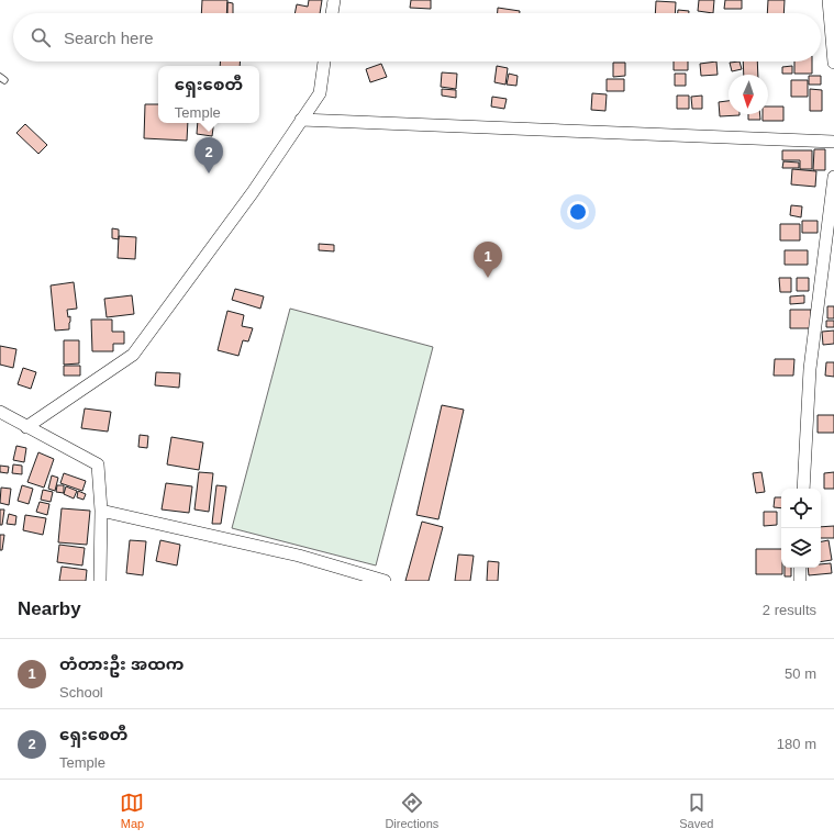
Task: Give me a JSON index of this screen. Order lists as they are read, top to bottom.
{
  "north": "bottom",
  "page": {
    "search": "Search here",
    "popup": ["ရှေးစေတီ", "Temple"],
    "pins": ["2", "1"],
    "heading": ["Nearby", "2 results"],
    "list": [
      {
        "mark": "1",
        "name": "တံတားဦး အထက",
        "note": "School",
        "value": "50 m"
      },
      {
        "mark": "2",
        "name": "ရှေးစေတီ",
        "note": "Temple",
        "value": "180 m"
      }
    ],
    "nav": ["Map", "Directions", "Saved"]
  }
}
